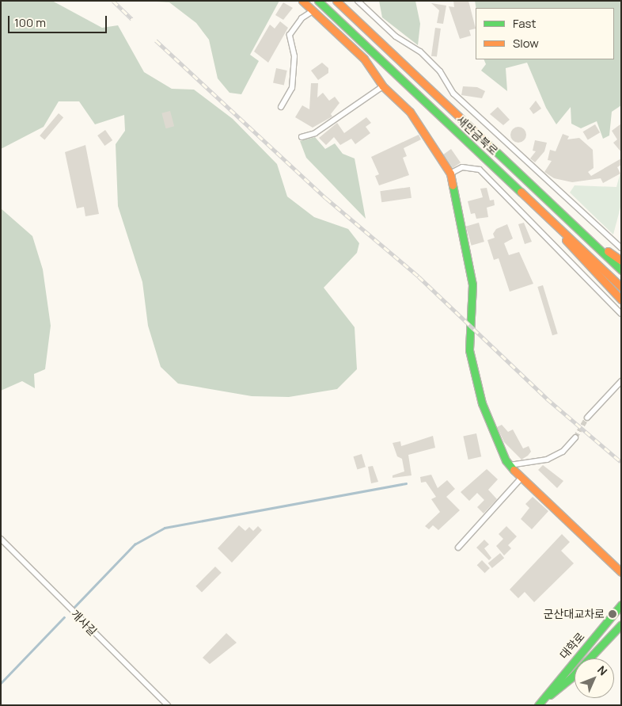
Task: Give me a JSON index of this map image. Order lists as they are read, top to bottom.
{
  "streets": {
    "main road": ["새만금북로", "대학로"],
    "street": ["개사길"]
  },
  "places": ["군산대교차로"],
  "legend": ["Fast", "Slow"],
  "scale_bar": "100 m",
  "north": "top right"
}
